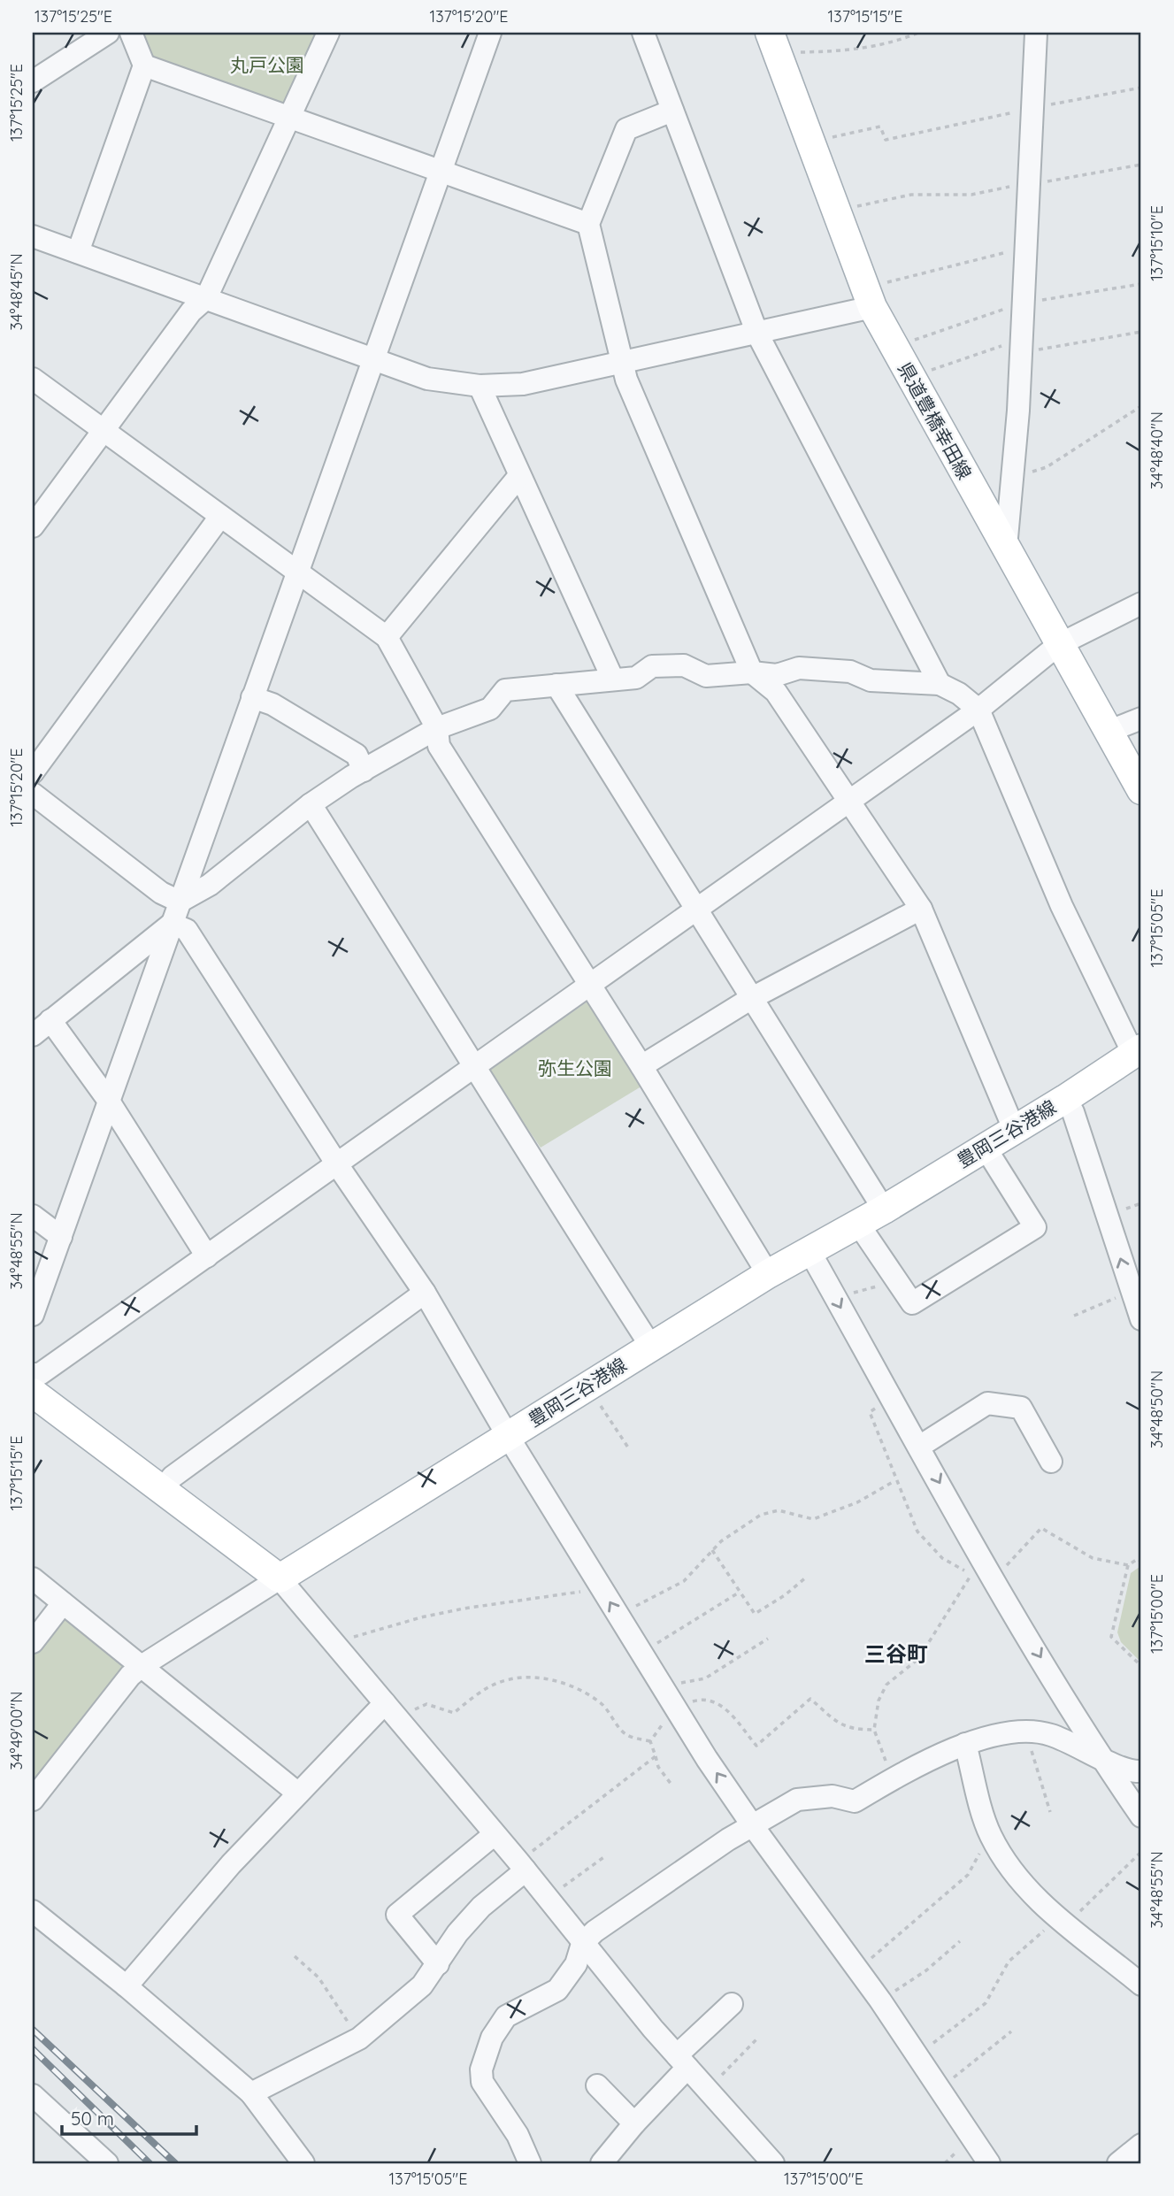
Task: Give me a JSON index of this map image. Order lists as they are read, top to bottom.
{
  "streets": {
    "main road": ["県道豊橋幸田線", "豊岡三谷港線"]
  },
  "districts": ["三谷町"],
  "parks": ["丸戸公園", "弥生公園"],
  "scale_bar": "50 m",
  "coordinates": [
    "137°15'25\"E",
    "137°15'20\"E",
    "137°15'15\"E",
    "137°15'10\"E",
    "34°48'45\"N",
    "34°48'40\"N",
    "137°15'05\"E",
    "34°48'55\"N",
    "34°48'50\"N",
    "137°15'00\"E",
    "34°49'00\"N"
  ]
}
